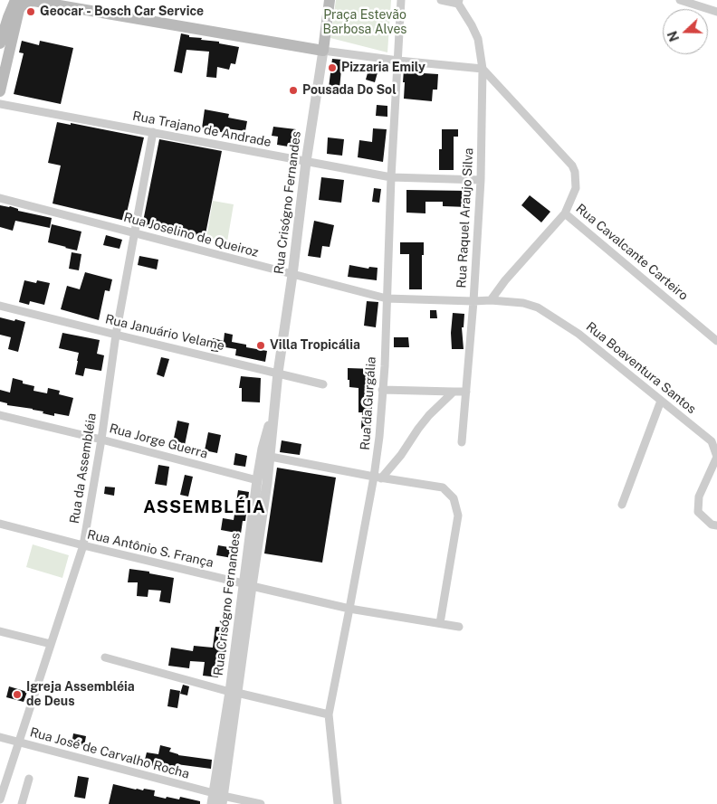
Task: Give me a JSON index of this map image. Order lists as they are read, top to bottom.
{
  "streets": {
    "main road": ["Rua Crisógno Fernandes"],
    "street": [
      "Rua Trajano de Andrade",
      "Rua Raquel Araujo Silva",
      "Rua Joselino de Queiroz",
      "Rua Cavalcante Carteiro",
      "Rua Januário Velame",
      "Rua Boaventura Santos",
      "Rua da Gurgália",
      "Rua Jorge Guerra",
      "Rua da Assembléia",
      "Rua Antônio S. França",
      "Rua José de Carvalho Rocha"
    ]
  },
  "crossings": [
    ["Rua Trajano de Andrade", "Rua Crisógno Fernandes"],
    ["Rua Trajano de Andrade", "Rua Raquel Araujo Silva"],
    ["Rua Trajano de Andrade", "Rua da Gurgália"],
    ["Rua Trajano de Andrade", "Rua da Assembléia"],
    ["Rua Crisógno Fernandes", "Rua Joselino de Queiroz"],
    ["Rua Crisógno Fernandes", "Rua Januário Velame"],
    ["Rua Crisógno Fernandes", "Rua Jorge Guerra"],
    ["Rua Crisógno Fernandes", "Rua Antônio S. França"],
    ["Rua Crisógno Fernandes", "Rua José de Carvalho Rocha"],
    ["Rua Raquel Araujo Silva", "Rua Joselino de Queiroz"],
    ["Rua Raquel Araujo Silva", "Rua Cavalcante Carteiro"],
    ["Rua Joselino de Queiroz", "Rua Boaventura Santos"],
    ["Rua Joselino de Queiroz", "Rua da Gurgália"],
    ["Rua Joselino de Queiroz", "Rua da Assembléia"],
    ["Rua Januário Velame", "Rua da Assembléia"],
    ["Rua da Gurgália", "Rua Antônio S. França"],
    ["Rua Jorge Guerra", "Rua da Assembléia"],
    ["Rua da Assembléia", "Rua Antônio S. França"],
    ["Rua da Assembléia", "Rua José de Carvalho Rocha"]
  ],
  "districts": ["ASSEMBLÉIA"],
  "parks": ["Praça Estevão Barbosa Alves"],
  "places": [
    "Geocar - Bosch Car Service",
    "Pizzaria Emily",
    "Pousada Do Sol",
    "Villa Tropicália",
    "Igreja Assembléia de Deus"
  ],
  "north": "left"
}
